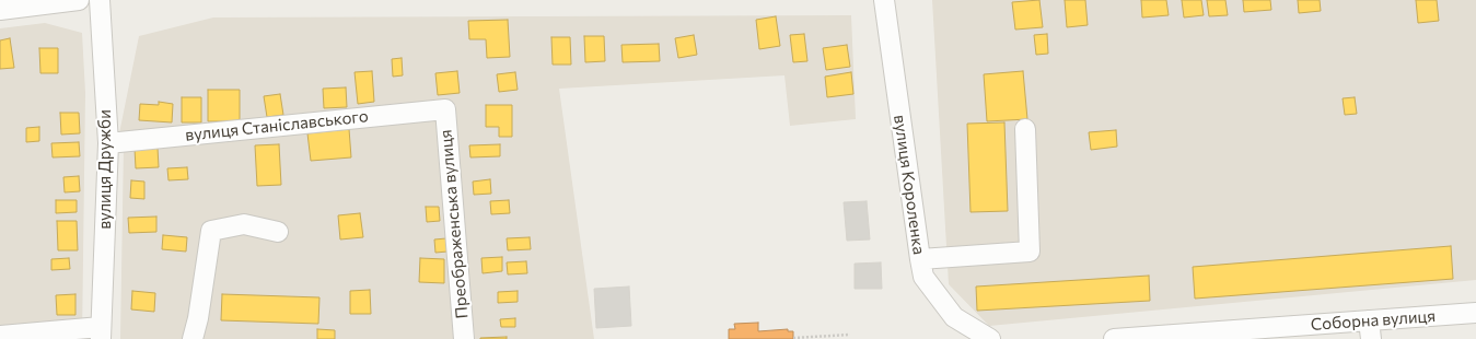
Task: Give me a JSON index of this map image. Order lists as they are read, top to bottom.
{
  "streets": {
    "street": [
      "вулиця Станіславського",
      "вулиця Дружби",
      "вулиця Короленка",
      "Преображенська вулиця",
      "Соборна вулиця"
    ]
  },
  "crossings": [
    ["вулиця Станіславського", "вулиця Дружби"],
    ["вулиця Станіславського", "Преображенська вулиця"]
  ]
}
